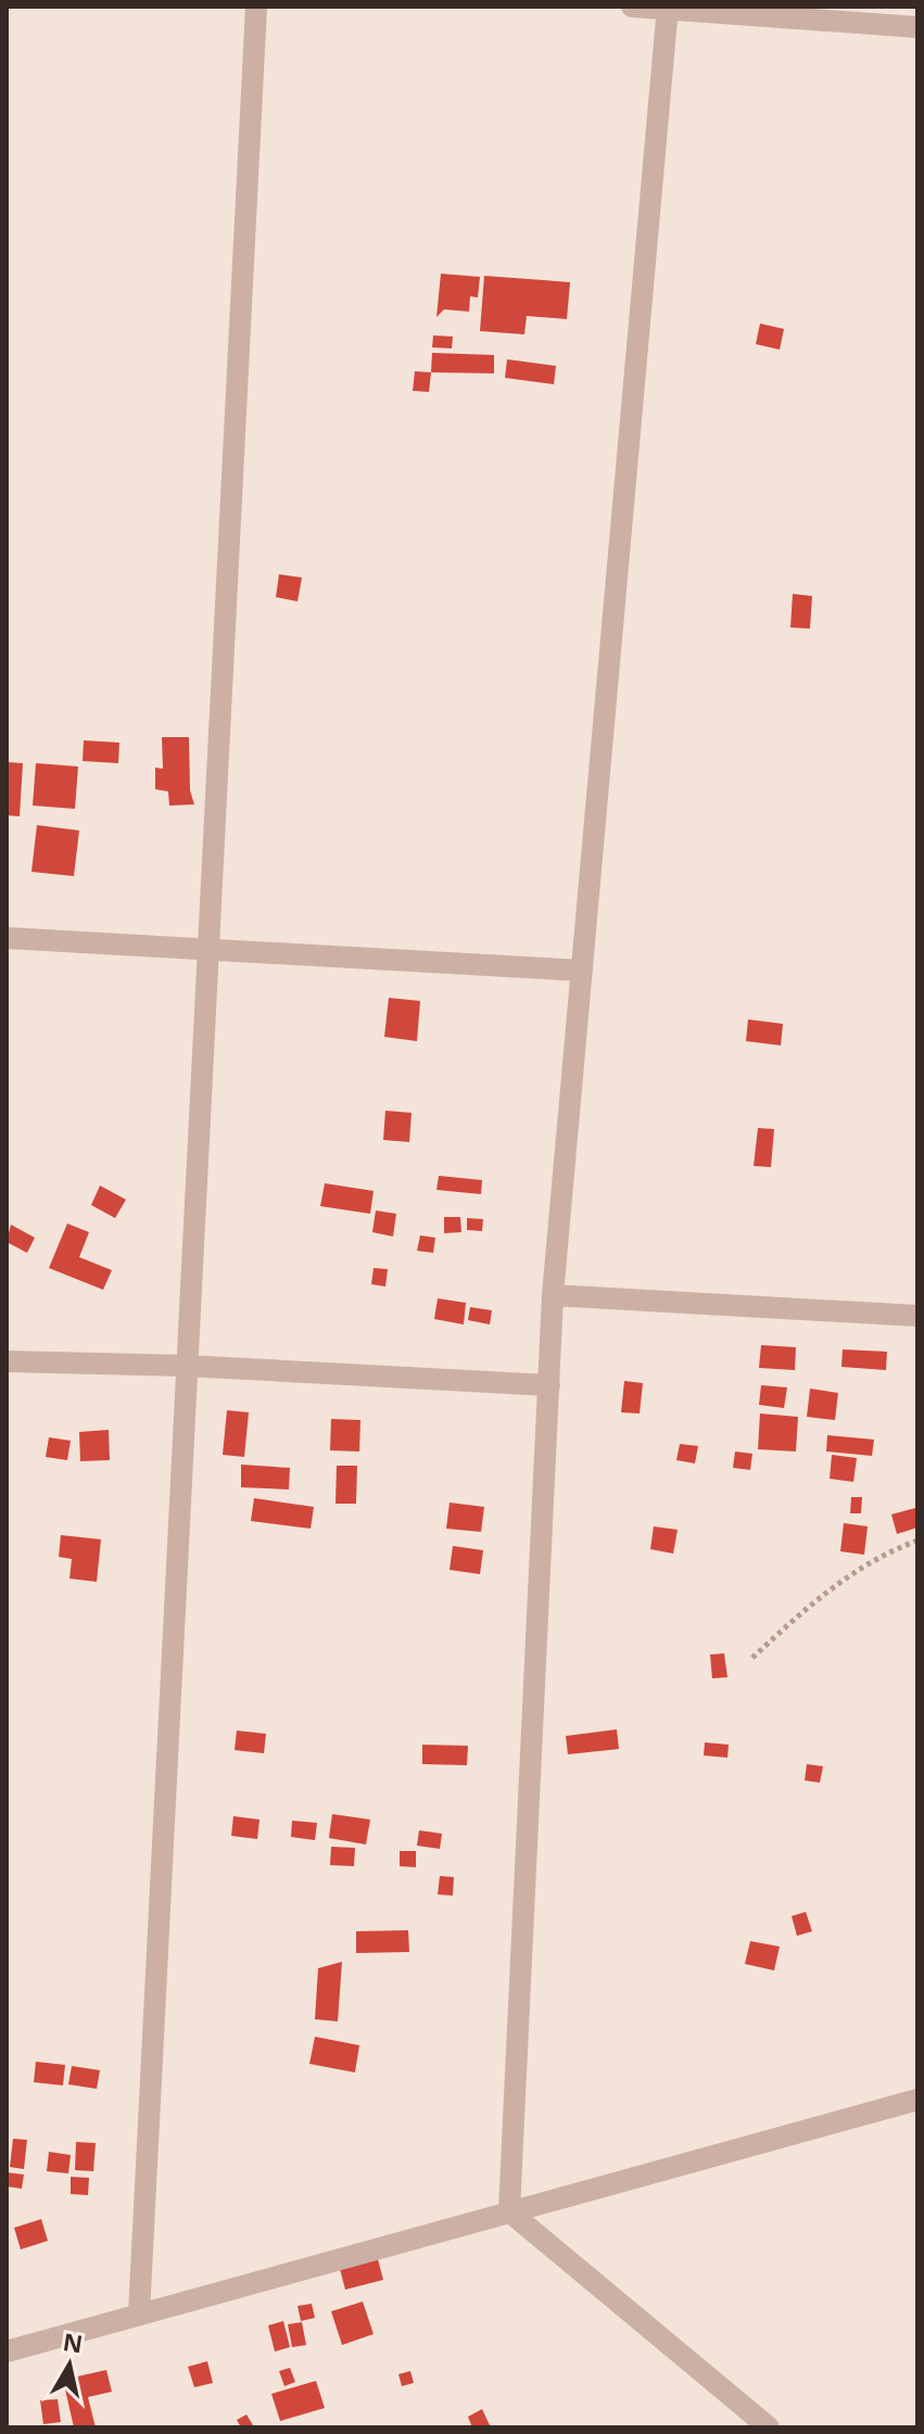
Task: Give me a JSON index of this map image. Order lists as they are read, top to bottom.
{
  "north": "top"
}
